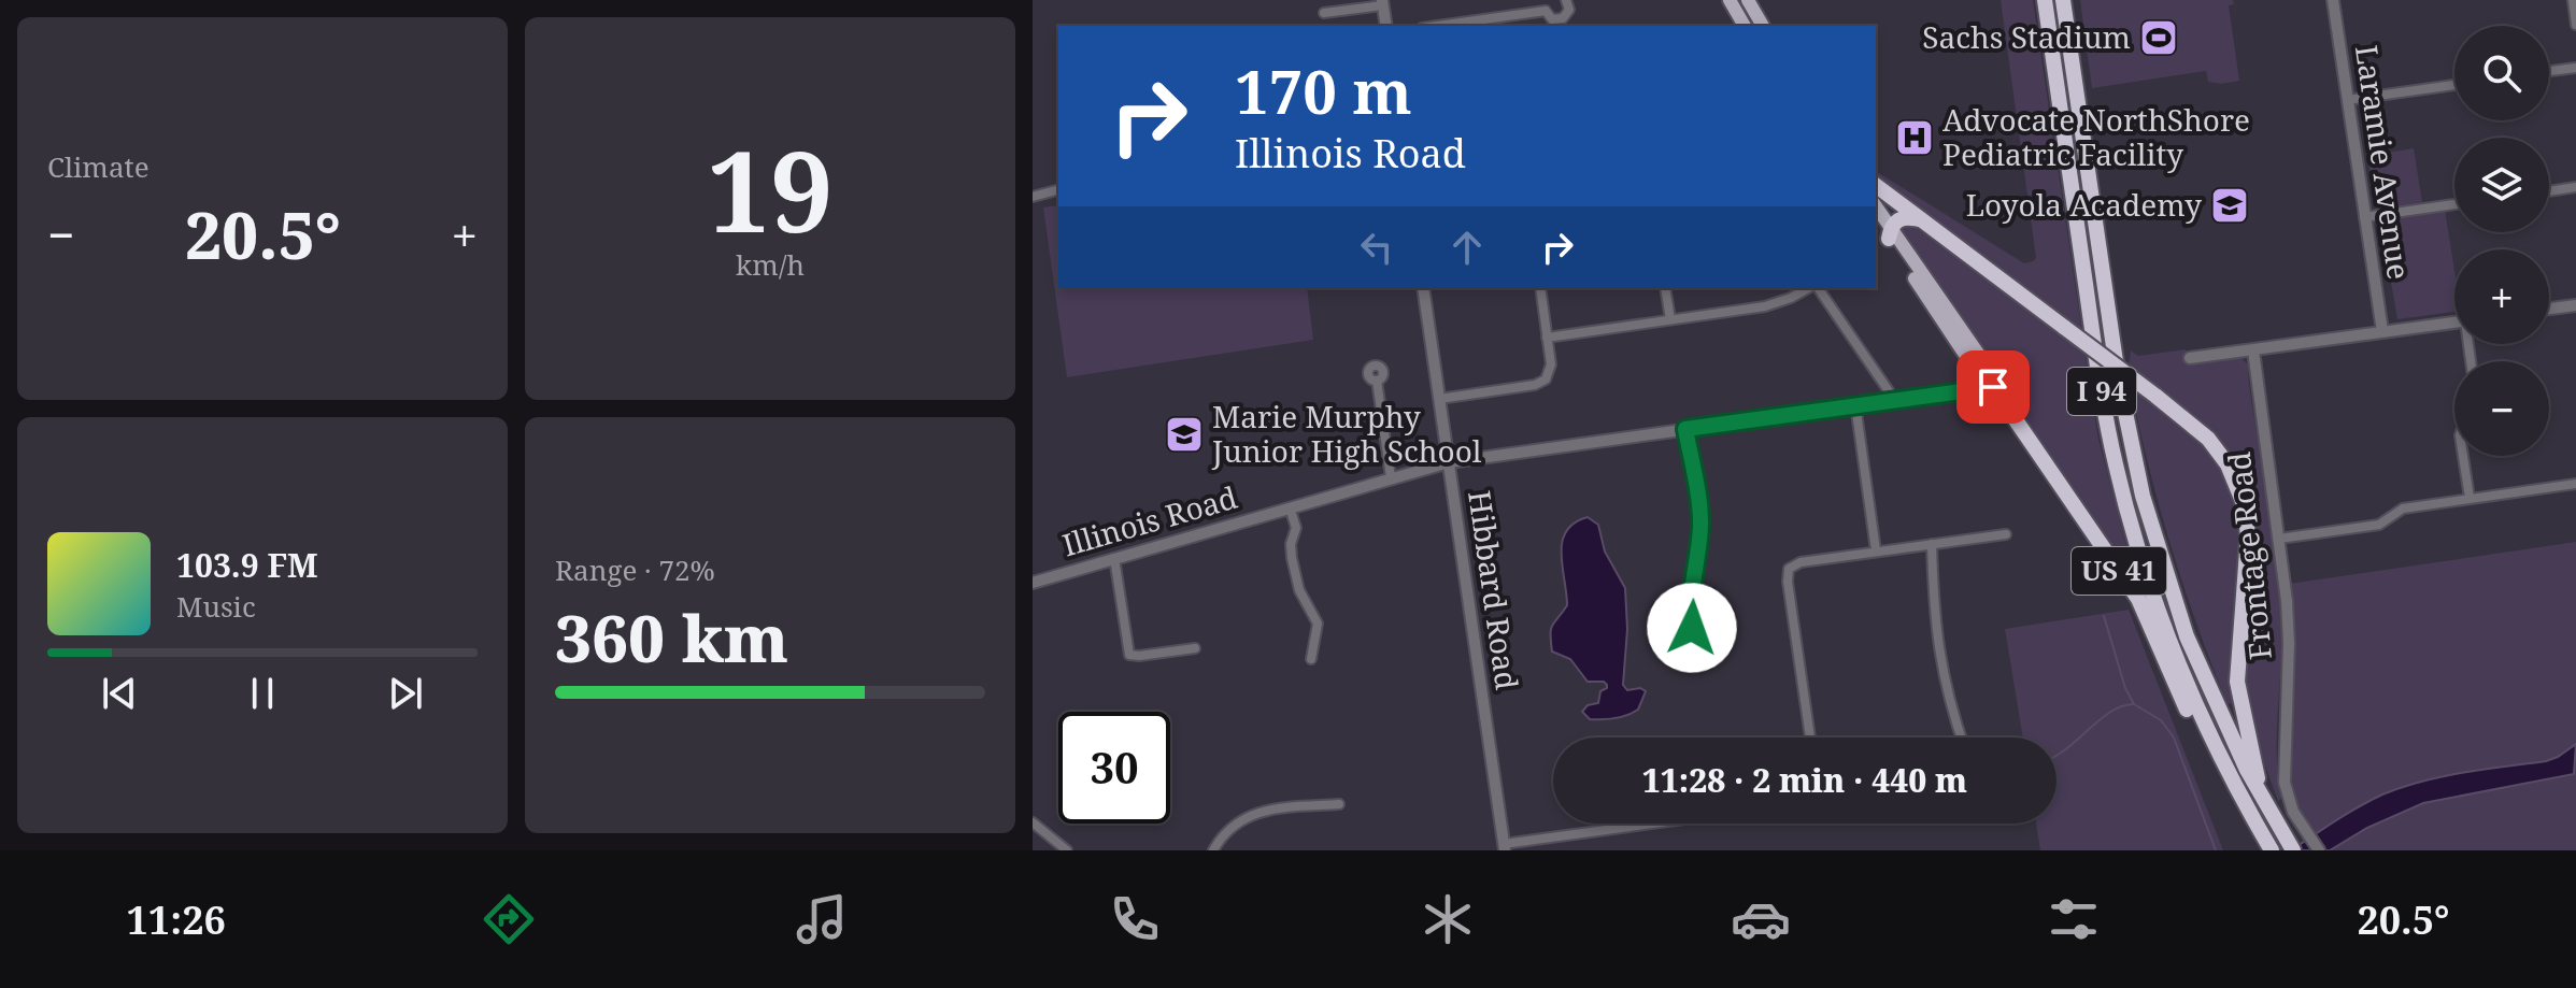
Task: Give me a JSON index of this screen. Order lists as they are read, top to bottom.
{
  "streets": {
    "highway": ["I 94", "US 41"],
    "street": [
      "Laramie Avenue",
      "Illinois Road",
      "Frontage Road",
      "Hibbard Road"
    ]
  },
  "crossings": [
    ["I 94", "US 41"],
    ["Illinois Road", "US 41"],
    ["Illinois Road", "Hibbard Road"]
  ],
  "places": {
    "sports": ["Sachs Stadium"],
    "hospital": ["Advocate NorthShore Pediatric Facility"],
    "school or university": ["Loyola Academy", "Marie Murphy Junior High School"]
  },
  "page": {
    "tile": [
      "Climate",
      ["19", "km/h"],
      ["Range · 72%", "360 km"]
    ],
    "map_buttons": ["+", "−"],
    "turn": ["170 m", "Illinois Road"],
    "heat": ["−", "20.5°", "+"],
    "song": ["103.9 FM", "Music"],
    "limit": "30",
    "trip": "11:28 · 2 min · 440 m",
    "tabs": ["11:26", "20.5°"]
  }
}
